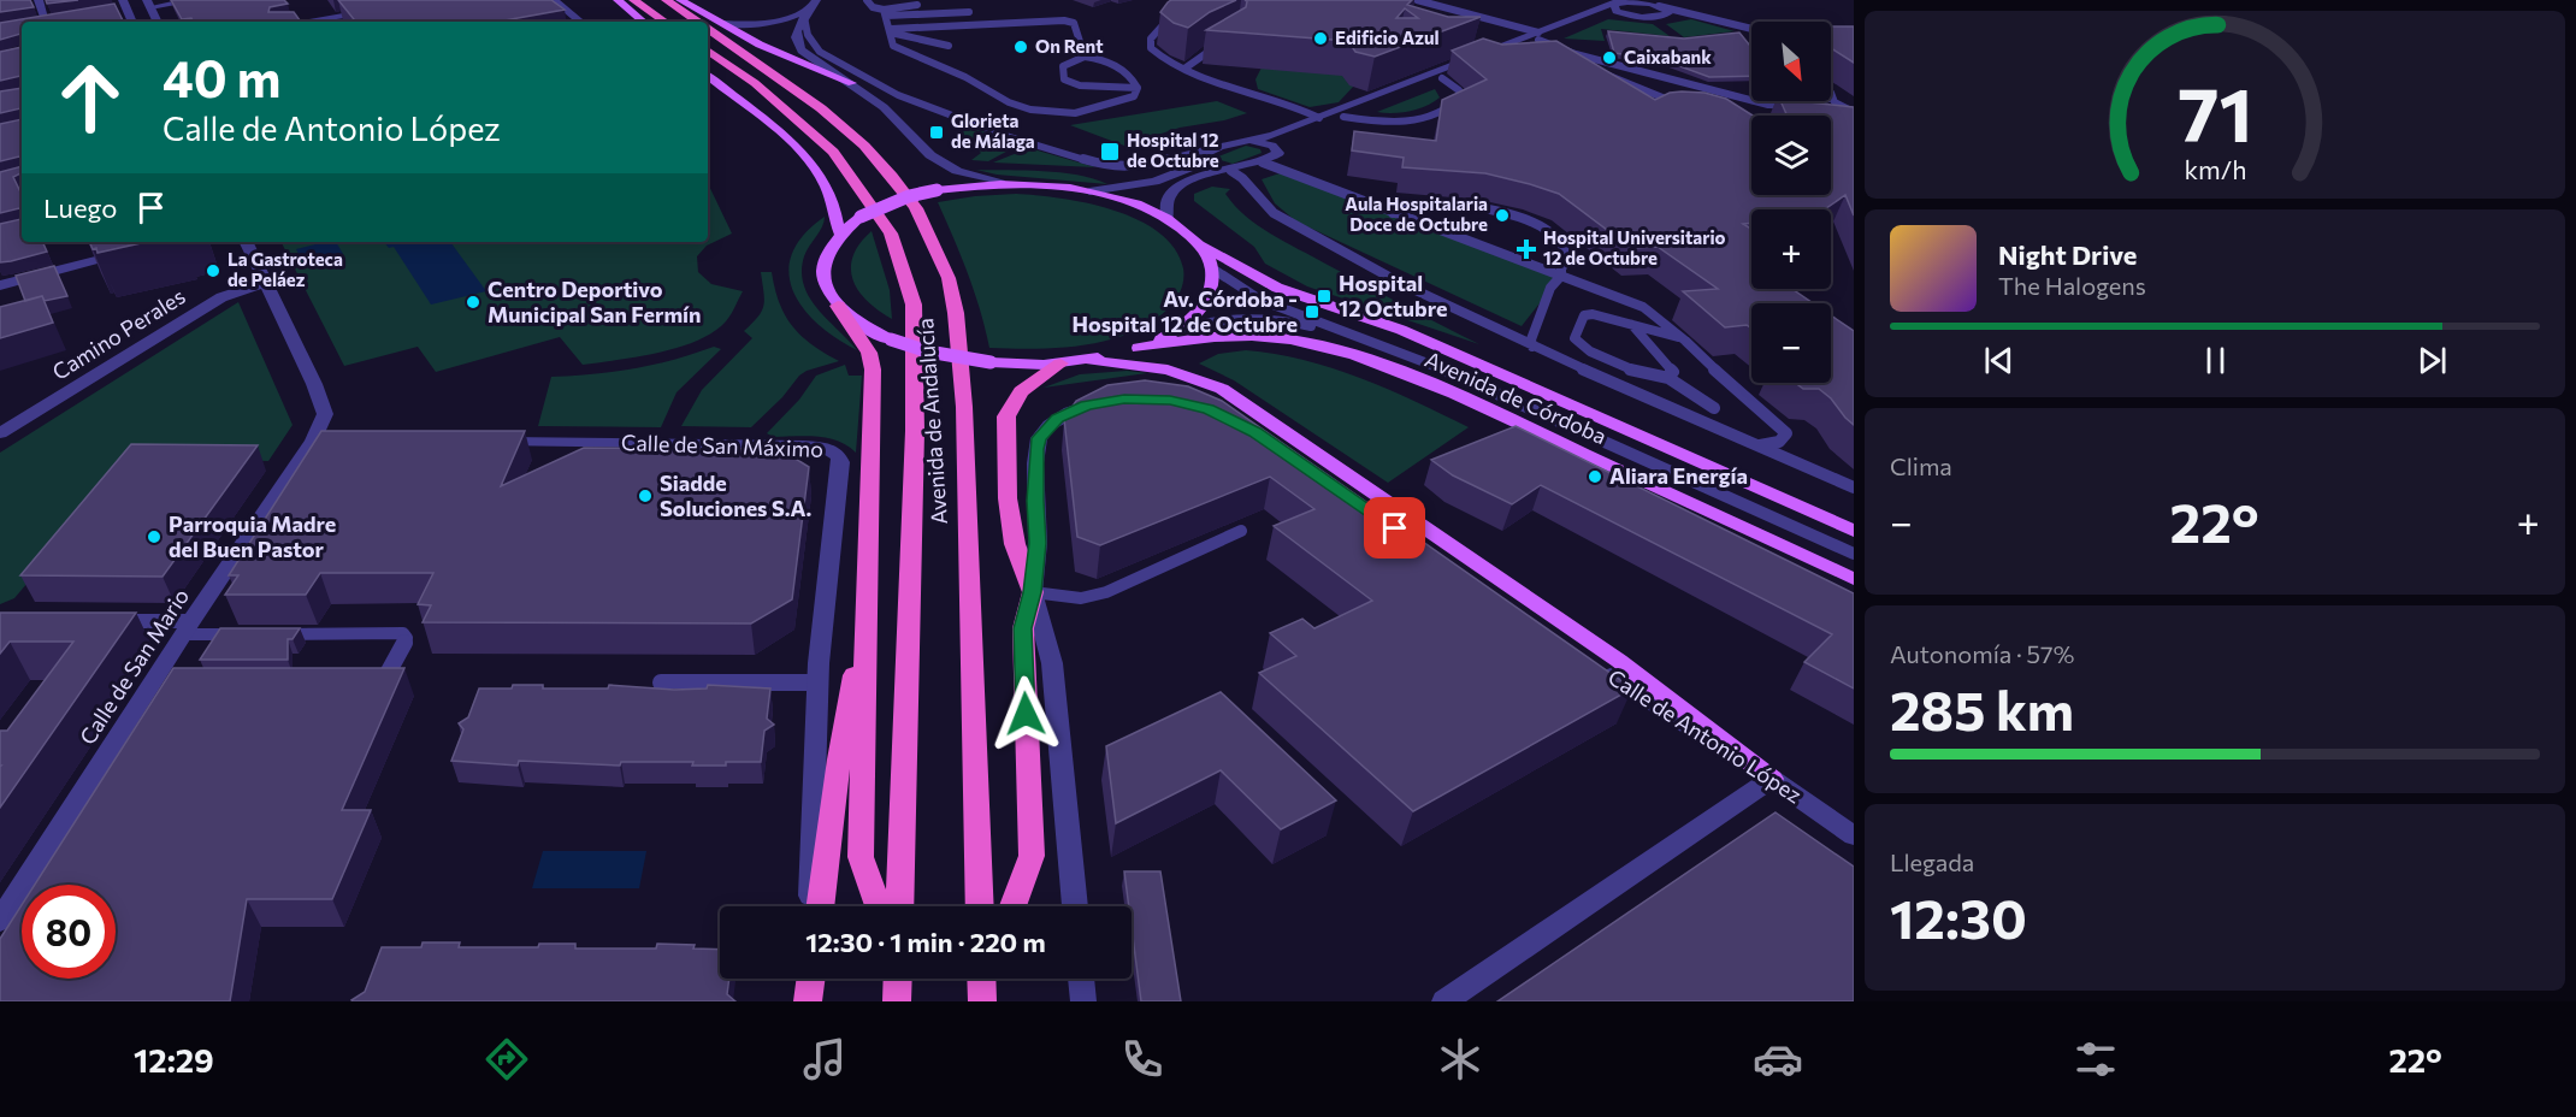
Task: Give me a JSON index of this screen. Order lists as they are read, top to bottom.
{
  "streets": {
    "highway": ["Avenida de Andalucía"],
    "main road": ["Avenida de Córdoba"],
    "street": [
      "Camino Perales",
      "Calle de San Máximo",
      "Calle de San Mario",
      "Calle de Antonio López"
    ]
  },
  "crossings": [
    ["Camino Perales", "Calle de San Mario"]
  ],
  "places": {
    "other": [
      "Edificio Azul",
      "On Rent",
      "Caixabank",
      "Aula Hospitalaria Doce de Octubre",
      "La Gastroteca de Peláez",
      "Centro Deportivo Municipal San Fermín",
      "Aliara Energía",
      "Siadde Soluciones S.A.",
      "Parroquia Madre del Buen Pastor"
    ],
    "transit": [
      "Glorieta de Málaga",
      "Hospital 12 de Octubre",
      "Hospital 12 Octubre",
      "Av. Córdoba - Hospital 12 de Octubre"
    ],
    "health": ["Hospital Universitario 12 de Octubre"]
  },
  "north": "bottom right",
  "page": {
    "map_buttons": ["+", "−"],
    "turn": ["40 m", "Calle de Antonio López"],
    "then": "Luego",
    "song": ["Night Drive", "The Halogens"],
    "tile": [
      "Clima",
      ["Autonomía · 57%", "285 km"],
      ["Llegada", "12:30"]
    ],
    "heat": ["−", "22°", "+"],
    "limit": "80",
    "trip": "12:30 · 1 min · 220 m",
    "tabs": ["12:29", "22°"],
    "gauge": ["71", "km/h"]
  }
}
